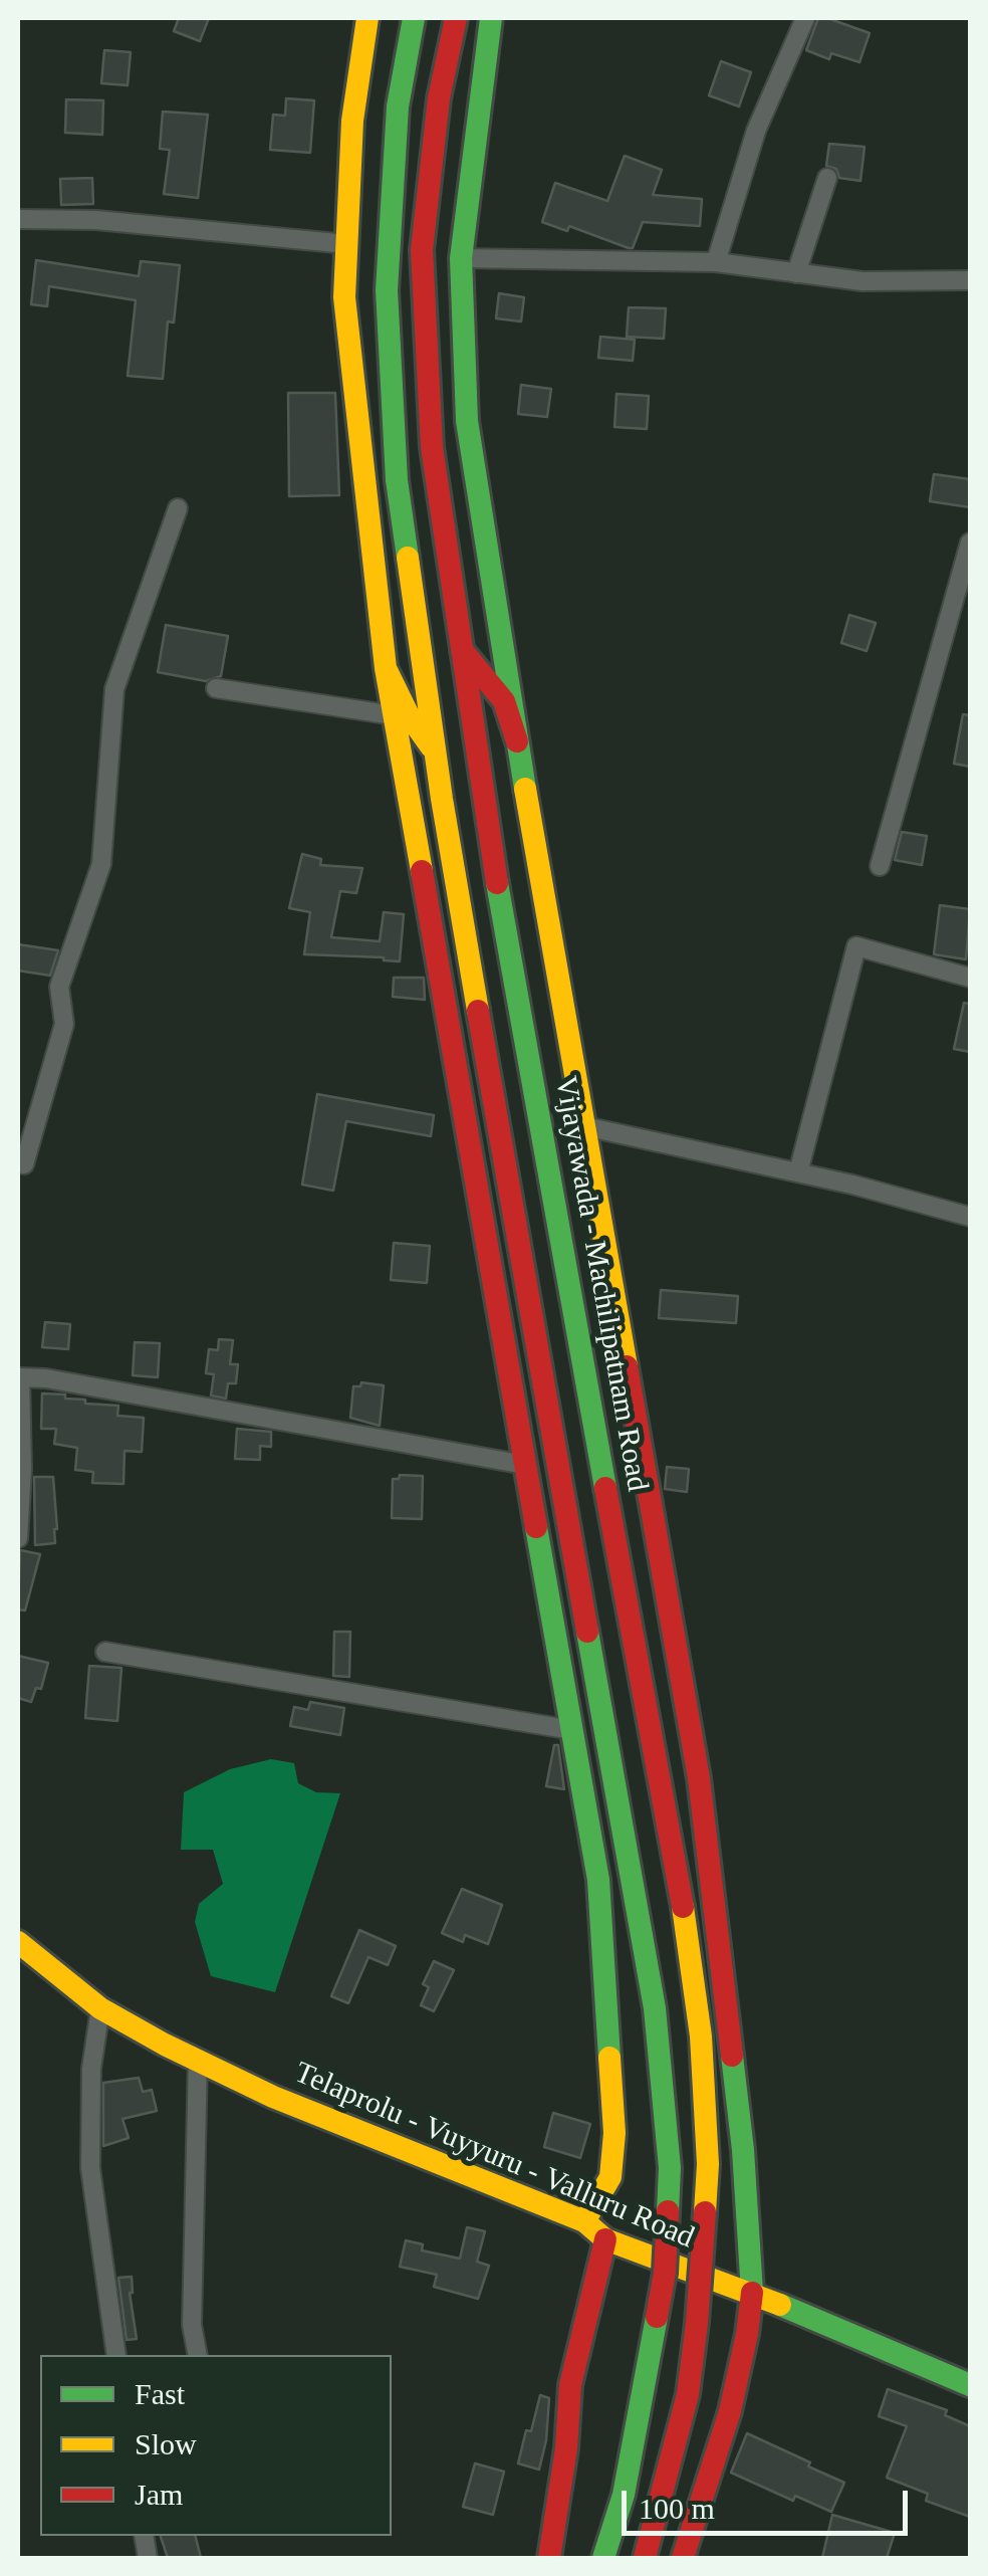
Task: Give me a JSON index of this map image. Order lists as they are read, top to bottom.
{
  "streets": {
    "main road": ["Vijayawada - Machilipatnam Road", "Telaprolu - Vuyyuru - Valluru Road"]
  },
  "legend": ["Fast", "Slow", "Jam"],
  "scale_bar": "100 m"
}
